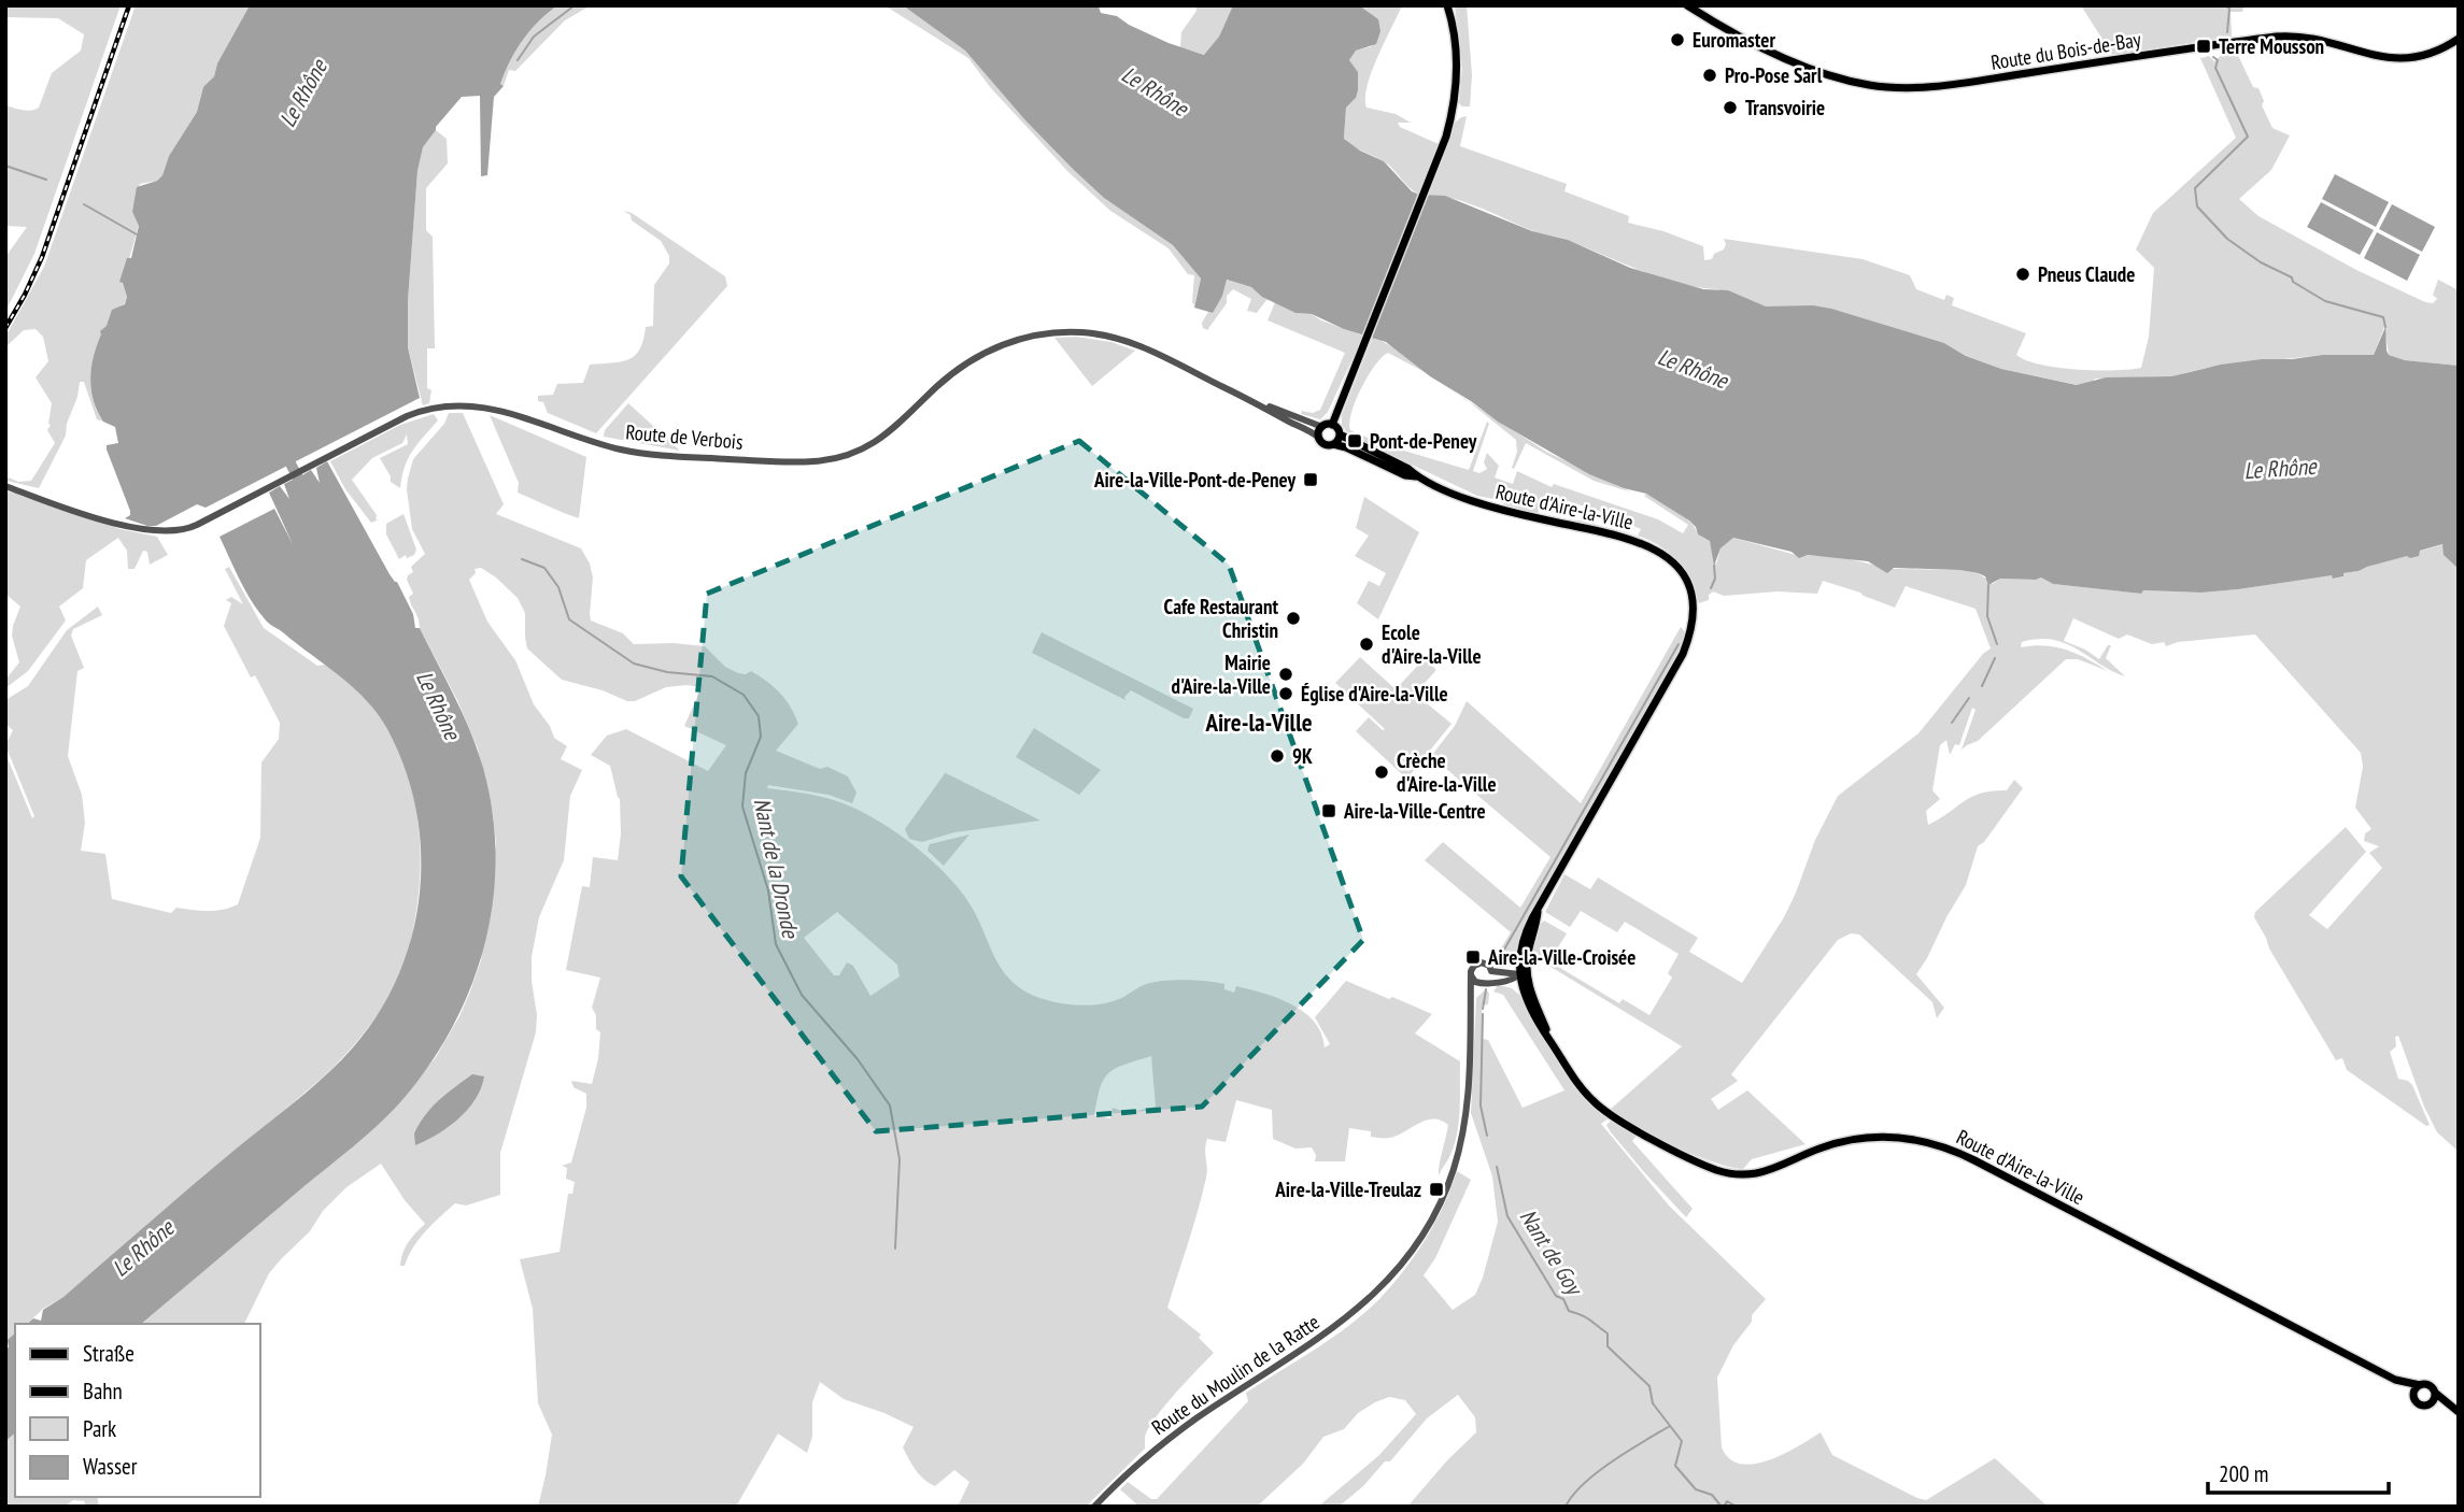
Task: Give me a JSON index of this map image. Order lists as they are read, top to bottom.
{
  "streets": {
    "main road": ["Route du Bois-de-Bay", "Route d'Aire-la-Ville"],
    "street": ["Route de Verbois", "Route du Moulin de la Ratte"]
  },
  "crossings": [
    ["Route de Verbois", "Route d'Aire-la-Ville"]
  ],
  "districts": ["Aire-la-Ville"],
  "water": ["Le Rhône", "Nant de la Dronde", "Nant de Goy"],
  "places": {
    "other": [
      "Euromaster",
      "Pro-Pose Sarl",
      "Transvoirie",
      "Pneus Claude",
      "Cafe Restaurant Christin",
      "Ecole d'Aire-la-Ville",
      "Mairie d'Aire-la-Ville",
      "Église d'Aire-la-Ville",
      "9K",
      "Crèche d'Aire-la-Ville"
    ],
    "transit": [
      "Terre Mousson",
      "Pont-de-Peney",
      "Aire-la-Ville-Pont-de-Peney",
      "Aire-la-Ville-Centre",
      "Aire-la-Ville-Croisée",
      "Aire-la-Ville-Treulaz"
    ]
  },
  "legend": [
    "Straße",
    "Bahn",
    "Park",
    "Wasser"
  ],
  "scale_bar": "200 m"
}
